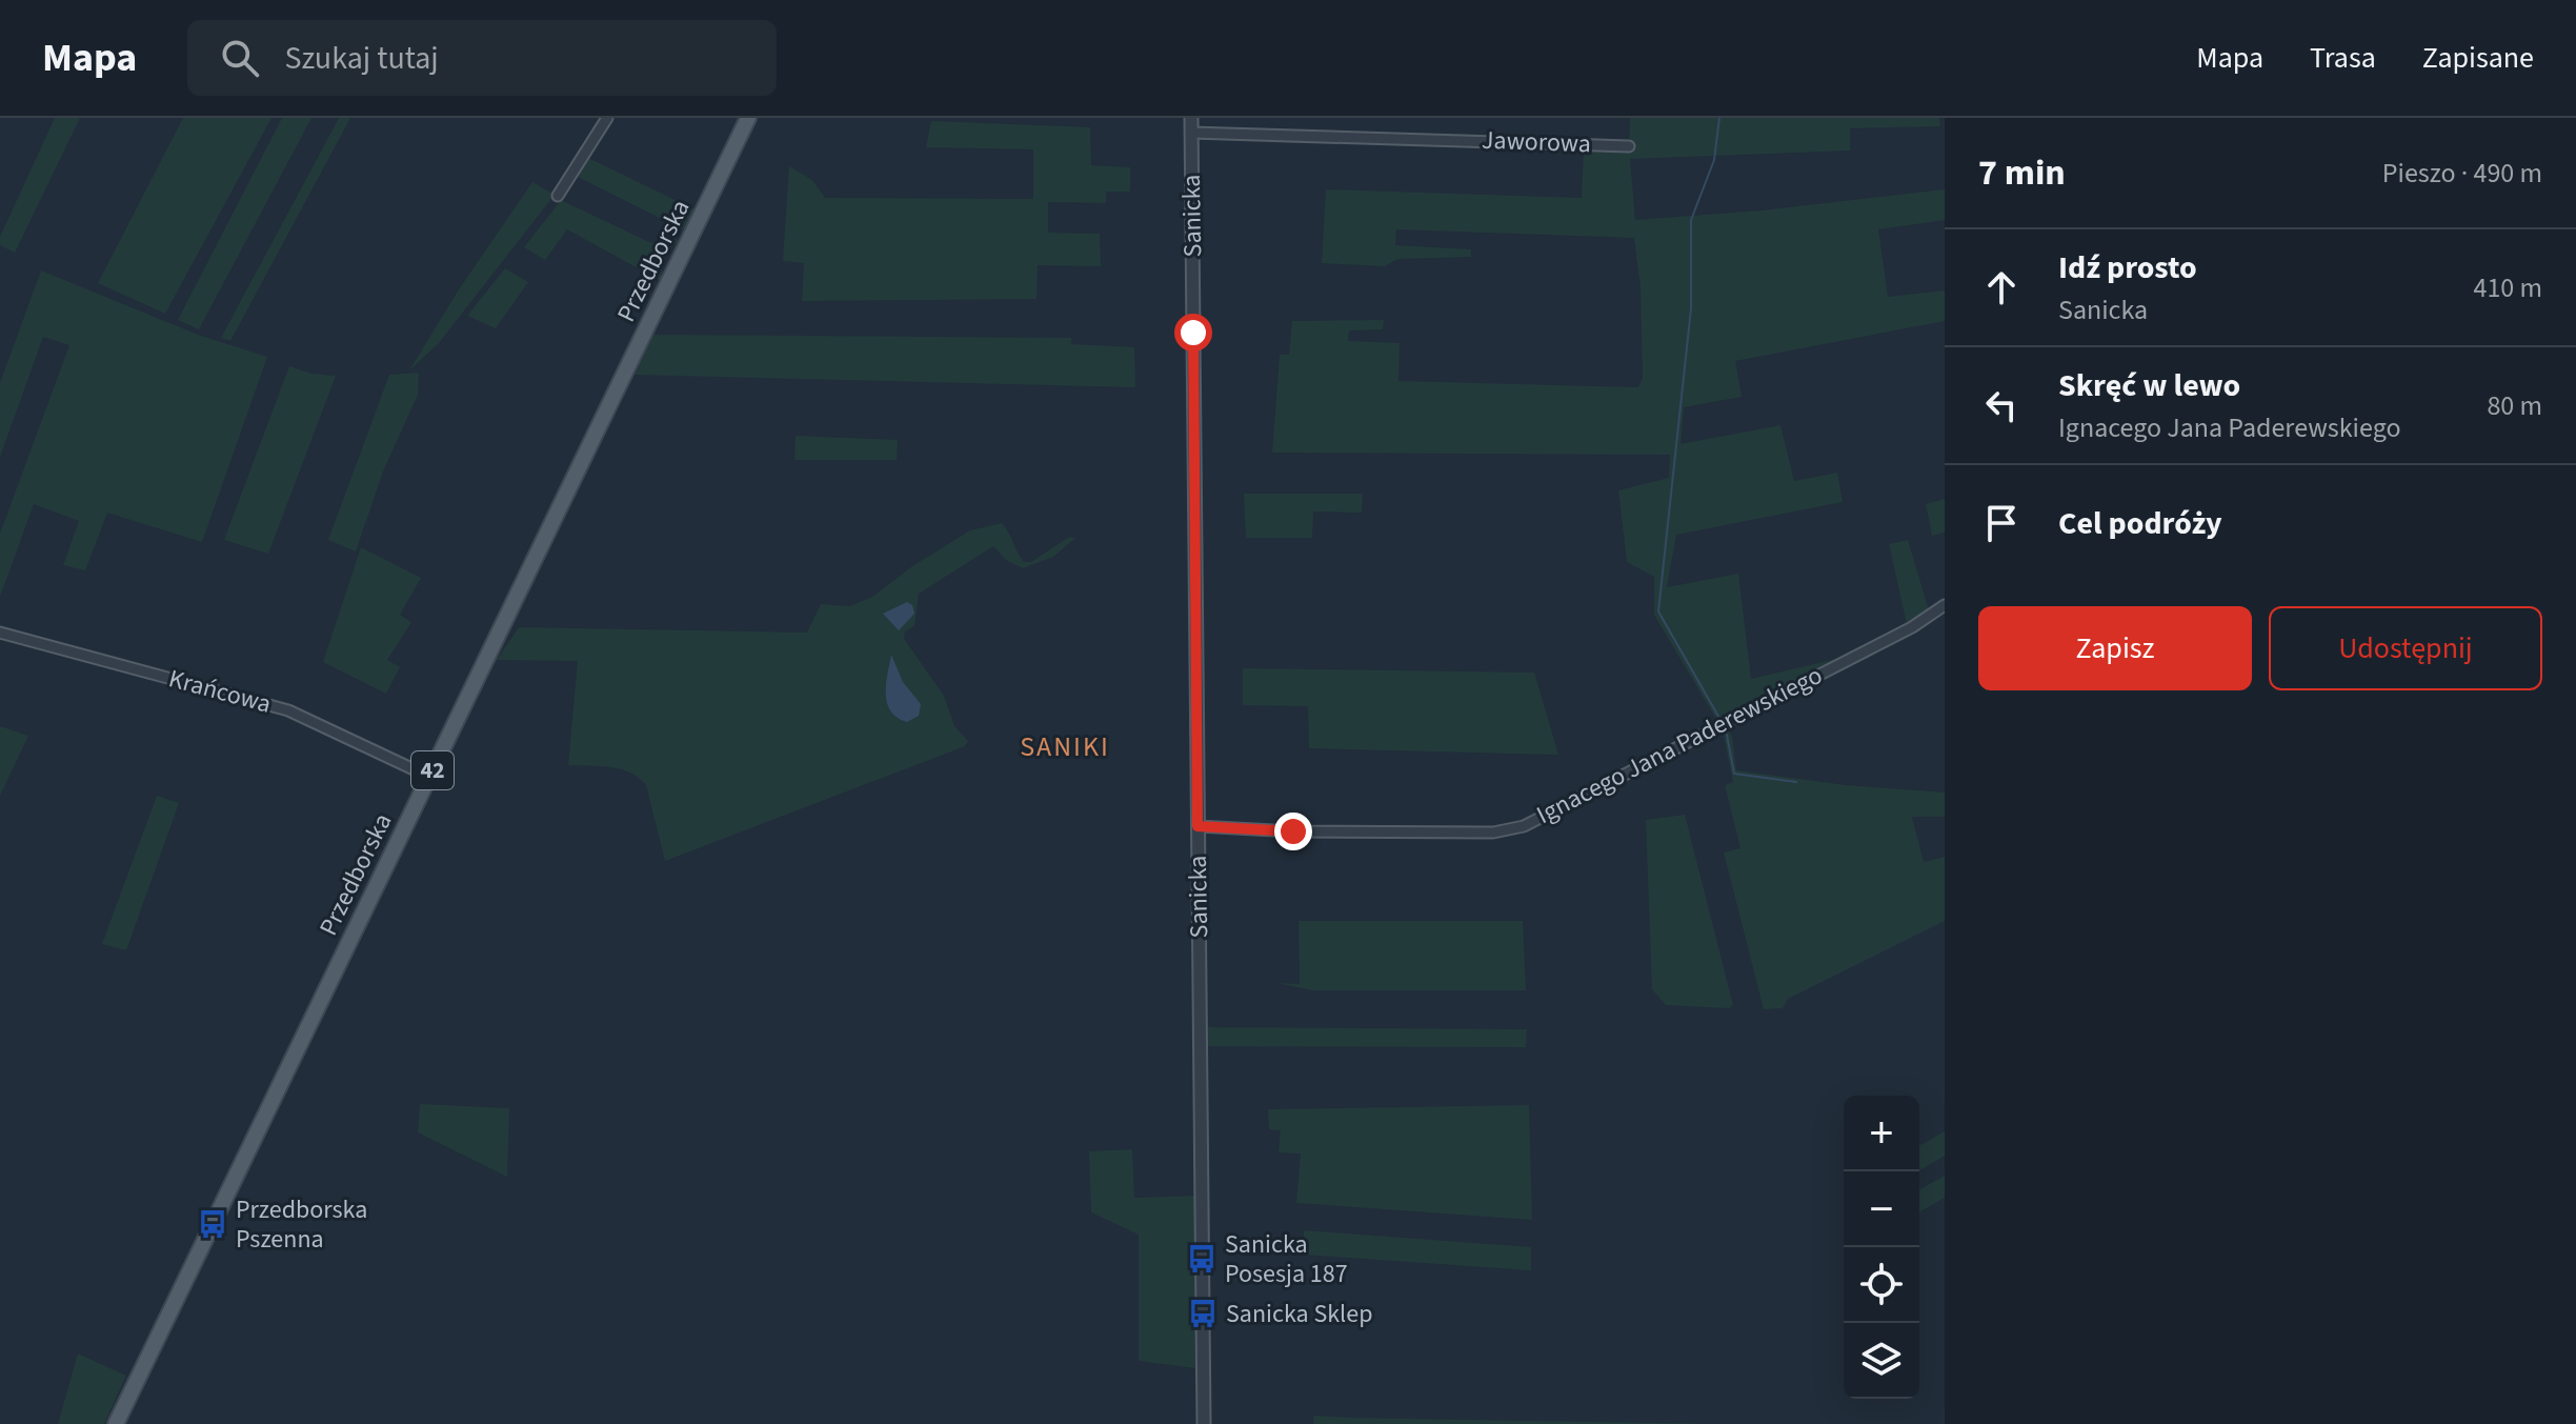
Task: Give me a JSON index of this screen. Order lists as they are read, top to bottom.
{
  "streets": {
    "main road": ["Przedborska", "42"],
    "street": [
      "Jaworowa",
      "Sanicka",
      "Krańcowa",
      "Ignacego Jana Paderewskiego"
    ]
  },
  "crossings": [
    ["Jaworowa", "Sanicka"],
    ["Sanicka", "Ignacego Jana Paderewskiego"],
    ["Przedborska", "Krańcowa"]
  ],
  "districts": ["SANIKI"],
  "places": {
    "bus stop": ["Przedborska Pszenna", "Sanicka Posesja 187", "Sanicka Sklep"]
  },
  "page": {
    "header": "Mapa",
    "search": "Szukaj tutaj",
    "nav": ["Mapa", "Trasa", "Zapisane"],
    "heading": ["7 min", "Pieszo · 490 m"],
    "list": [
      ["Idź prosto", "Sanicka", "410 m"],
      ["Skręć w lewo", "Ignacego Jana Paderewskiego", "80 m"],
      "Cel podróży"
    ],
    "buttons": ["Zapisz", "Udostępnij"],
    "map_buttons": ["+", "−"]
  }
}
